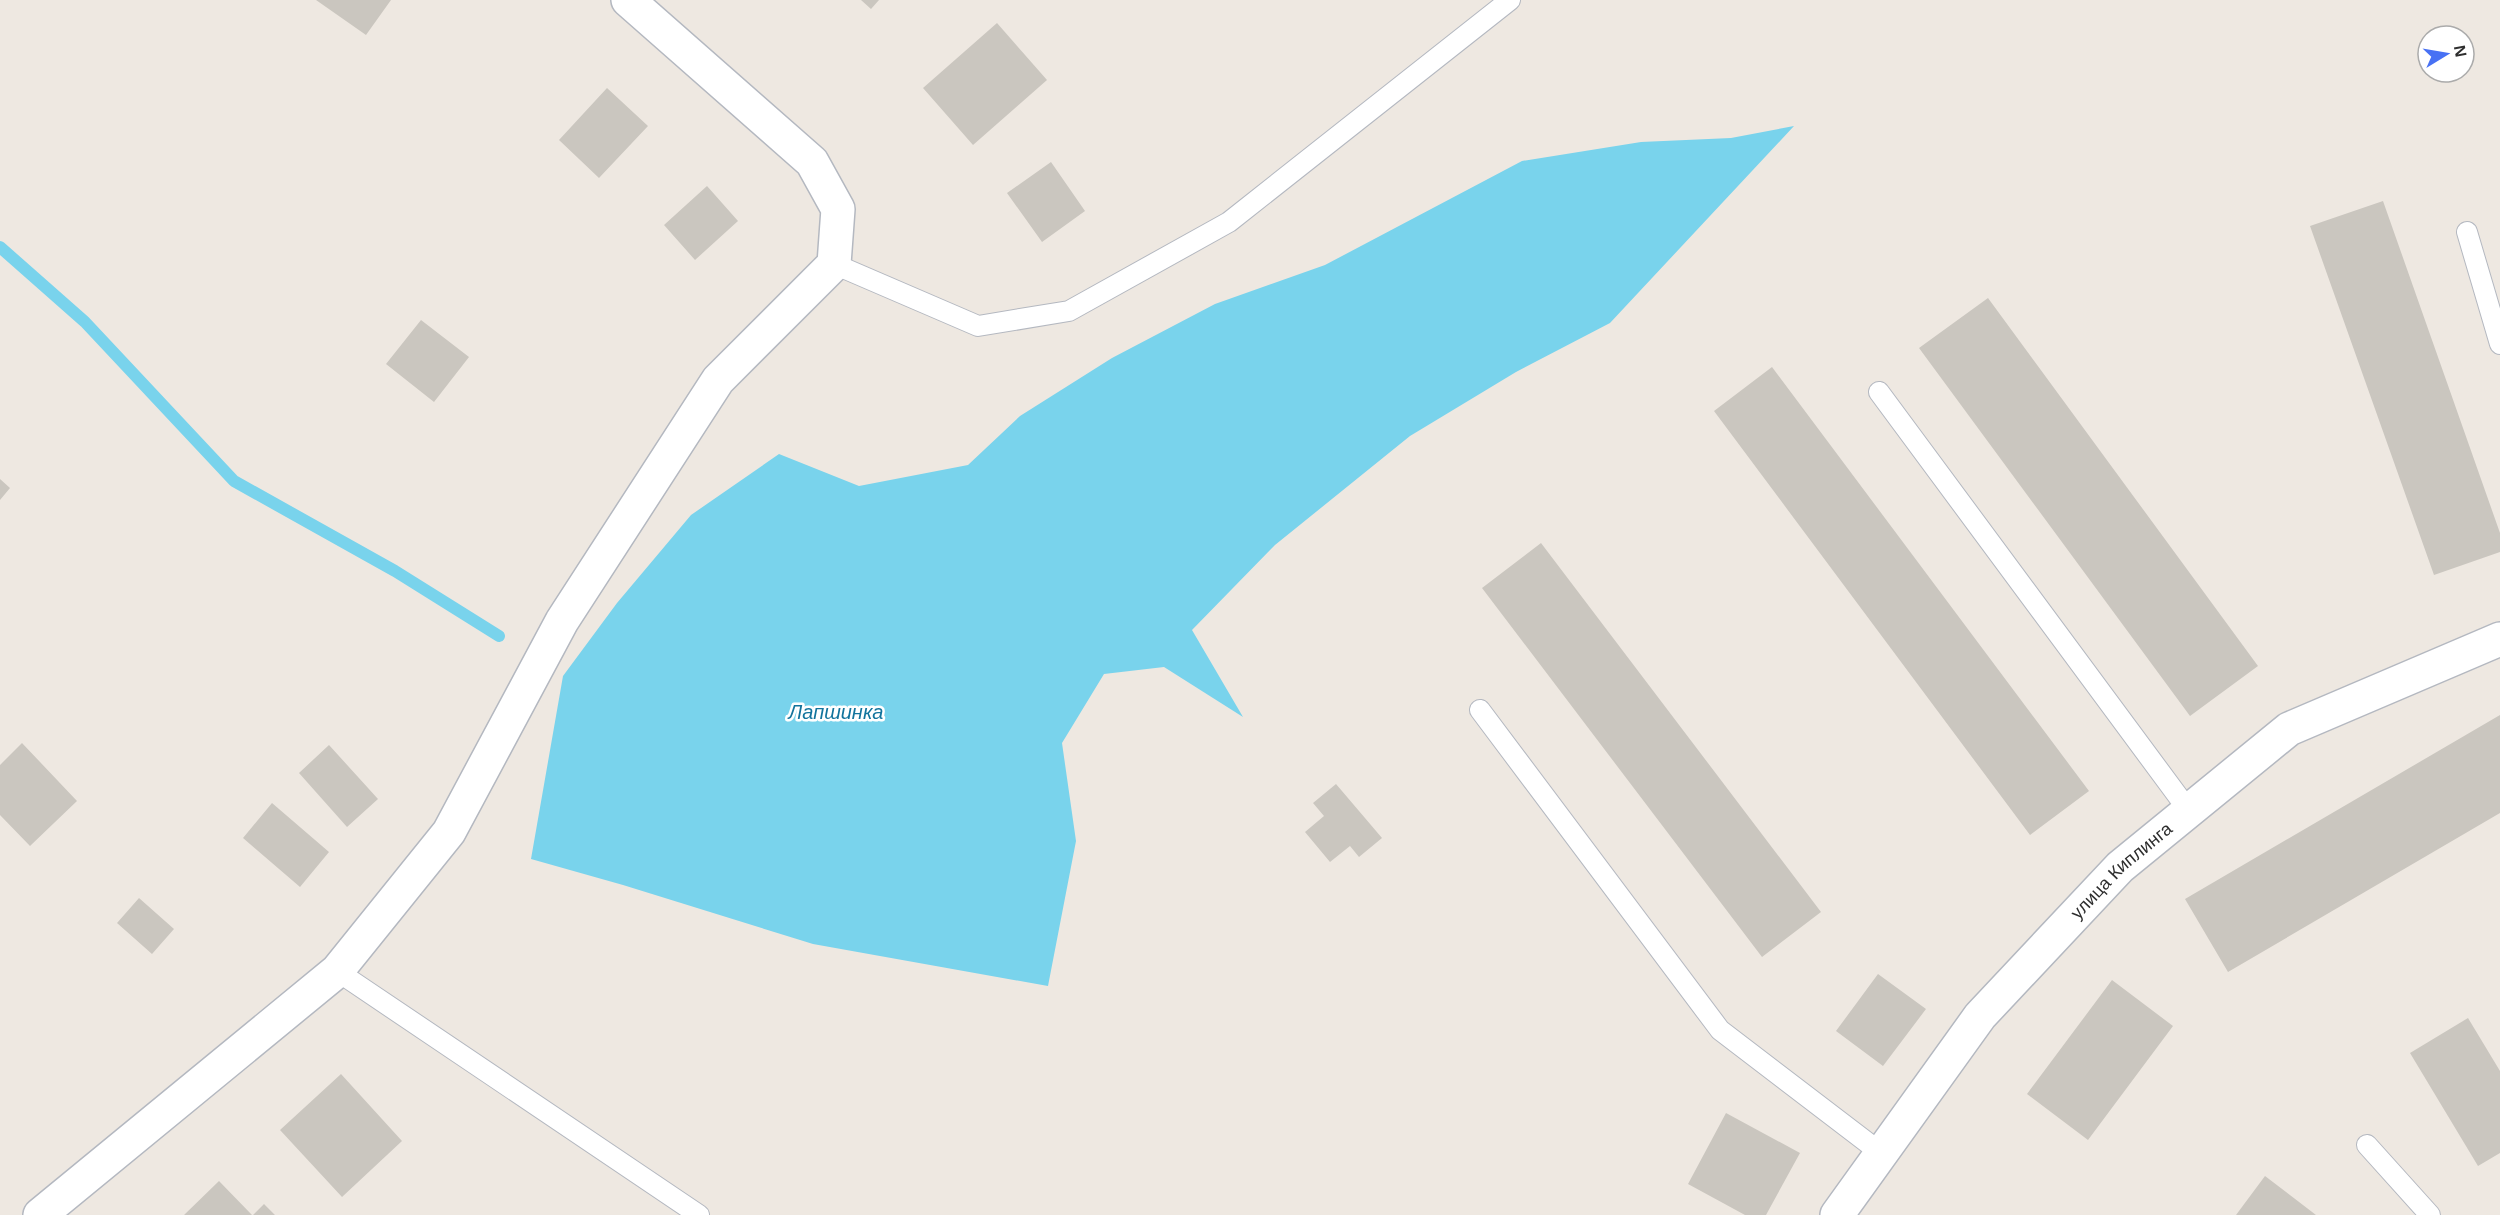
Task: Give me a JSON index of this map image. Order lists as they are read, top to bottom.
{
  "streets": {
    "street": ["улица Киплинга"]
  },
  "water": ["Лапшинка"],
  "north": "right"
}
